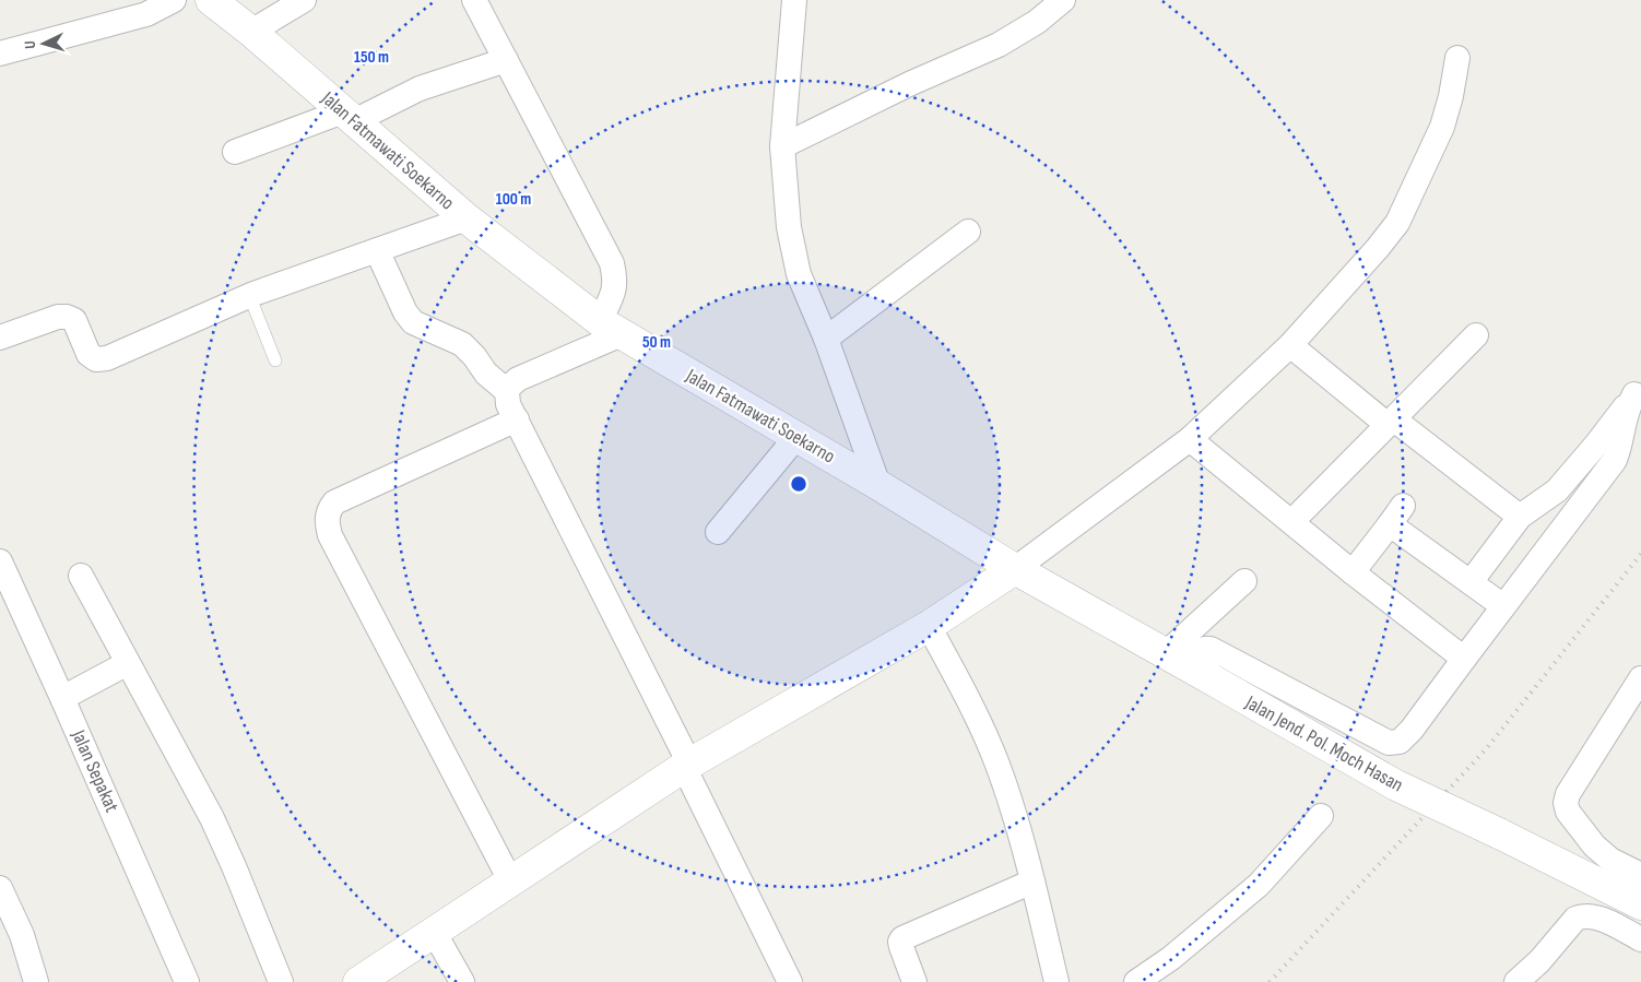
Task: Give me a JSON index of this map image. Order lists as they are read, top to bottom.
{
  "streets": {
    "main road": ["Jalan Fatmawati Soekarno", "Jalan Jend. Pol. Moch Hasan"],
    "street": ["Jalan Sepakat"]
  },
  "crossings": [
    ["Jalan Fatmawati Soekarno", "Jalan Jend. Pol. Moch Hasan"]
  ],
  "north": "left",
  "rings": ["150 m", "100 m", "50 m"]
}
